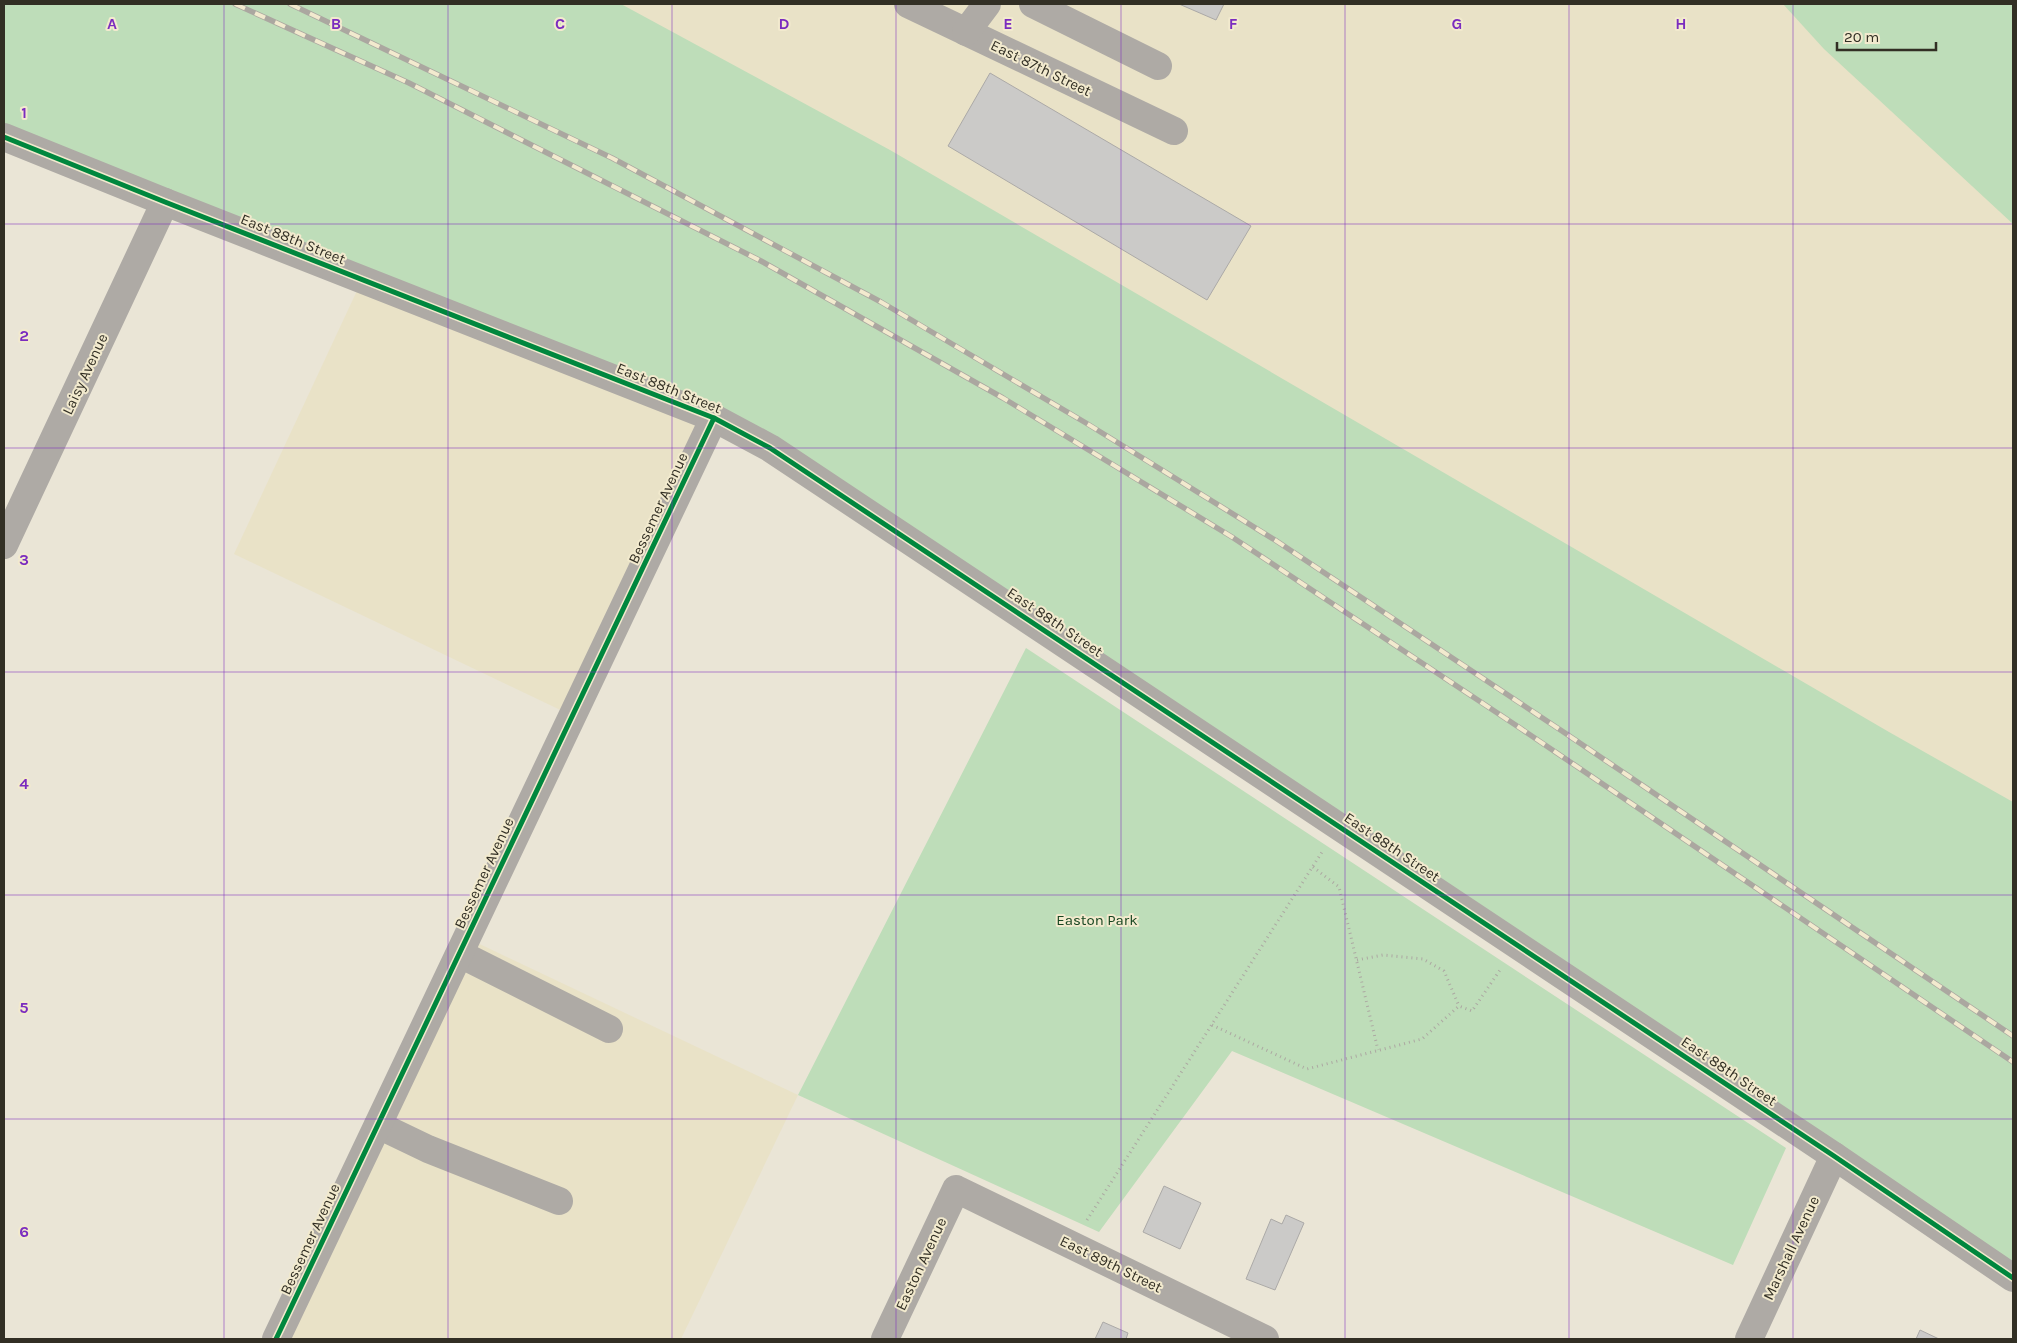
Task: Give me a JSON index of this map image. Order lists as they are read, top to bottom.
{
  "streets": {
    "street": [
      "East 87th Street",
      "East 88th Street",
      "Laisy Avenue",
      "Bessemer Avenue",
      "Marshall Avenue",
      "Easton Avenue",
      "East 89th Street"
    ]
  },
  "crossings": [
    ["East 88th Street", "Laisy Avenue"],
    ["East 88th Street", "Bessemer Avenue"],
    ["East 88th Street", "Marshall Avenue"],
    ["Easton Avenue", "East 89th Street"]
  ],
  "parks": ["Easton Park"],
  "scale_bar": "20 m",
  "grid": {
    "columns": [
      "A",
      "B",
      "C",
      "D",
      "E",
      "F",
      "G",
      "H"
    ],
    "rows": [
      "1",
      "2",
      "3",
      "4",
      "5",
      "6"
    ]
  }
}
